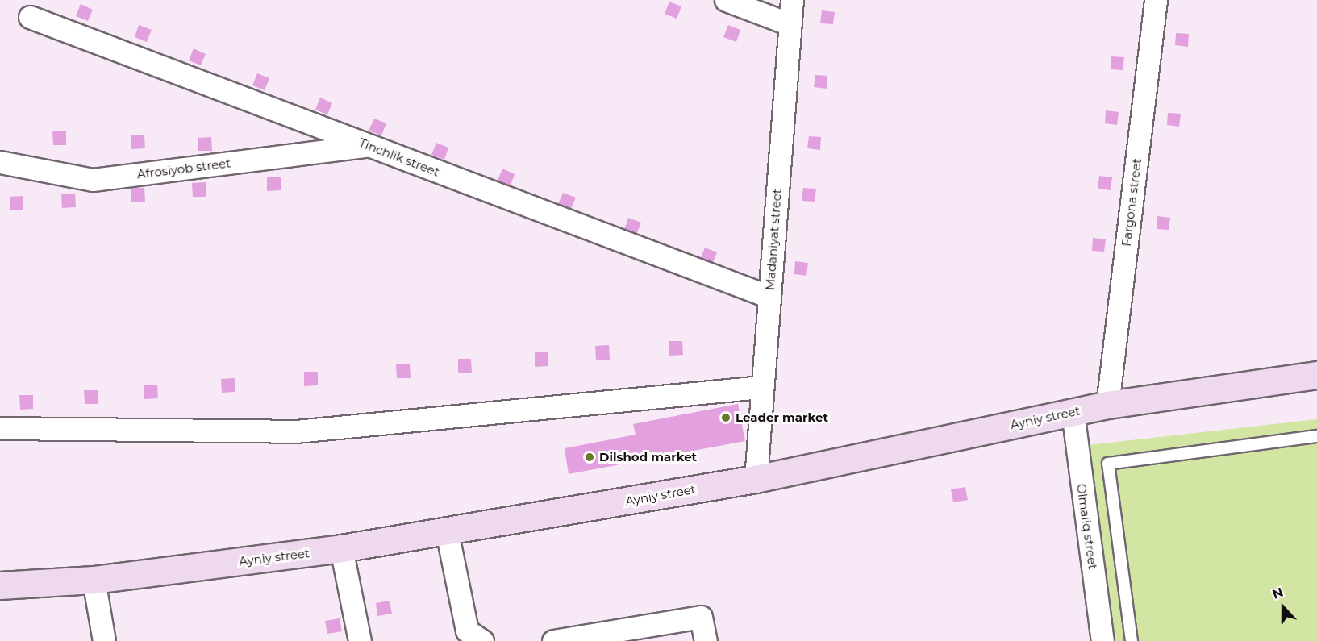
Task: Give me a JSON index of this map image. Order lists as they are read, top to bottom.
{
  "streets": {
    "street": [
      "Tinchlik street",
      "Afrosiyob street",
      "Fargona street",
      "Madaniyat street",
      "Ayniy street",
      "Olmaliq street"
    ]
  },
  "crossings": [
    ["Tinchlik street", "Afrosiyob street"],
    ["Tinchlik street", "Madaniyat street"],
    ["Fargona street", "Ayniy street"],
    ["Madaniyat street", "Ayniy street"],
    ["Ayniy street", "Olmaliq street"]
  ],
  "places": ["Leader market", "Dilshod market"],
  "north": "top"
}
